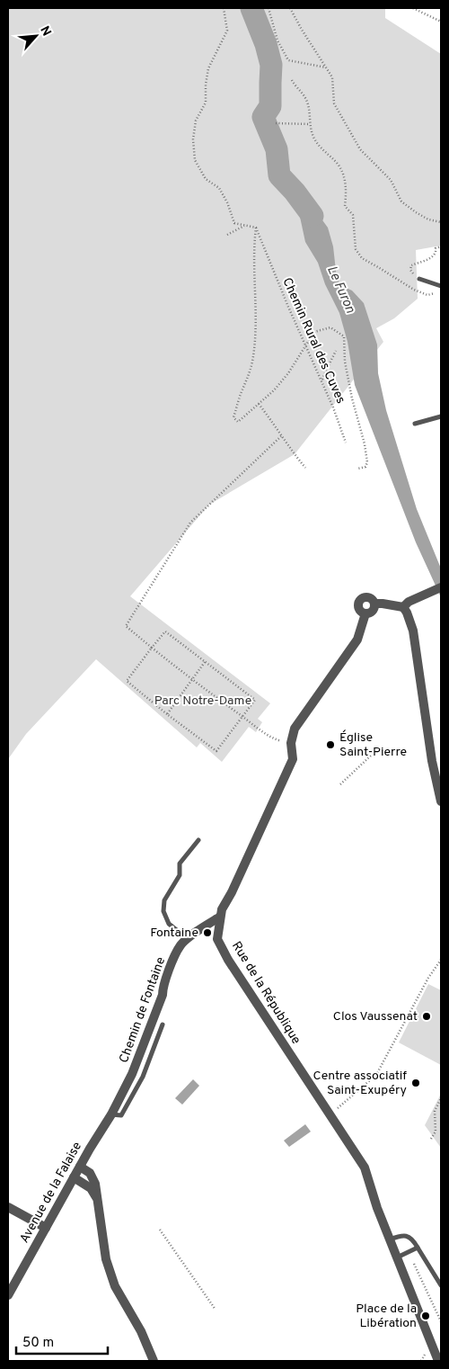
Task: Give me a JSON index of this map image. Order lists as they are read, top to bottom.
{
  "streets": {
    "street": ["Rue de la République", "Chemin de Fontaine", "Avenue de la Falaise"],
    "path": ["Chemin Rural des Cuves"]
  },
  "crossings": [
    ["Rue de la République", "Chemin de Fontaine"],
    ["Chemin de Fontaine", "Avenue de la Falaise"]
  ],
  "water": ["Le Furon"],
  "parks": ["Parc Notre-Dame"],
  "places": [
    "Église Saint-Pierre",
    "Fontaine",
    "Clos Vaussenat",
    "Centre associatif Saint-Exupéry",
    "Place de la Libération"
  ],
  "scale_bar": "50 m",
  "north": "top right"
}
